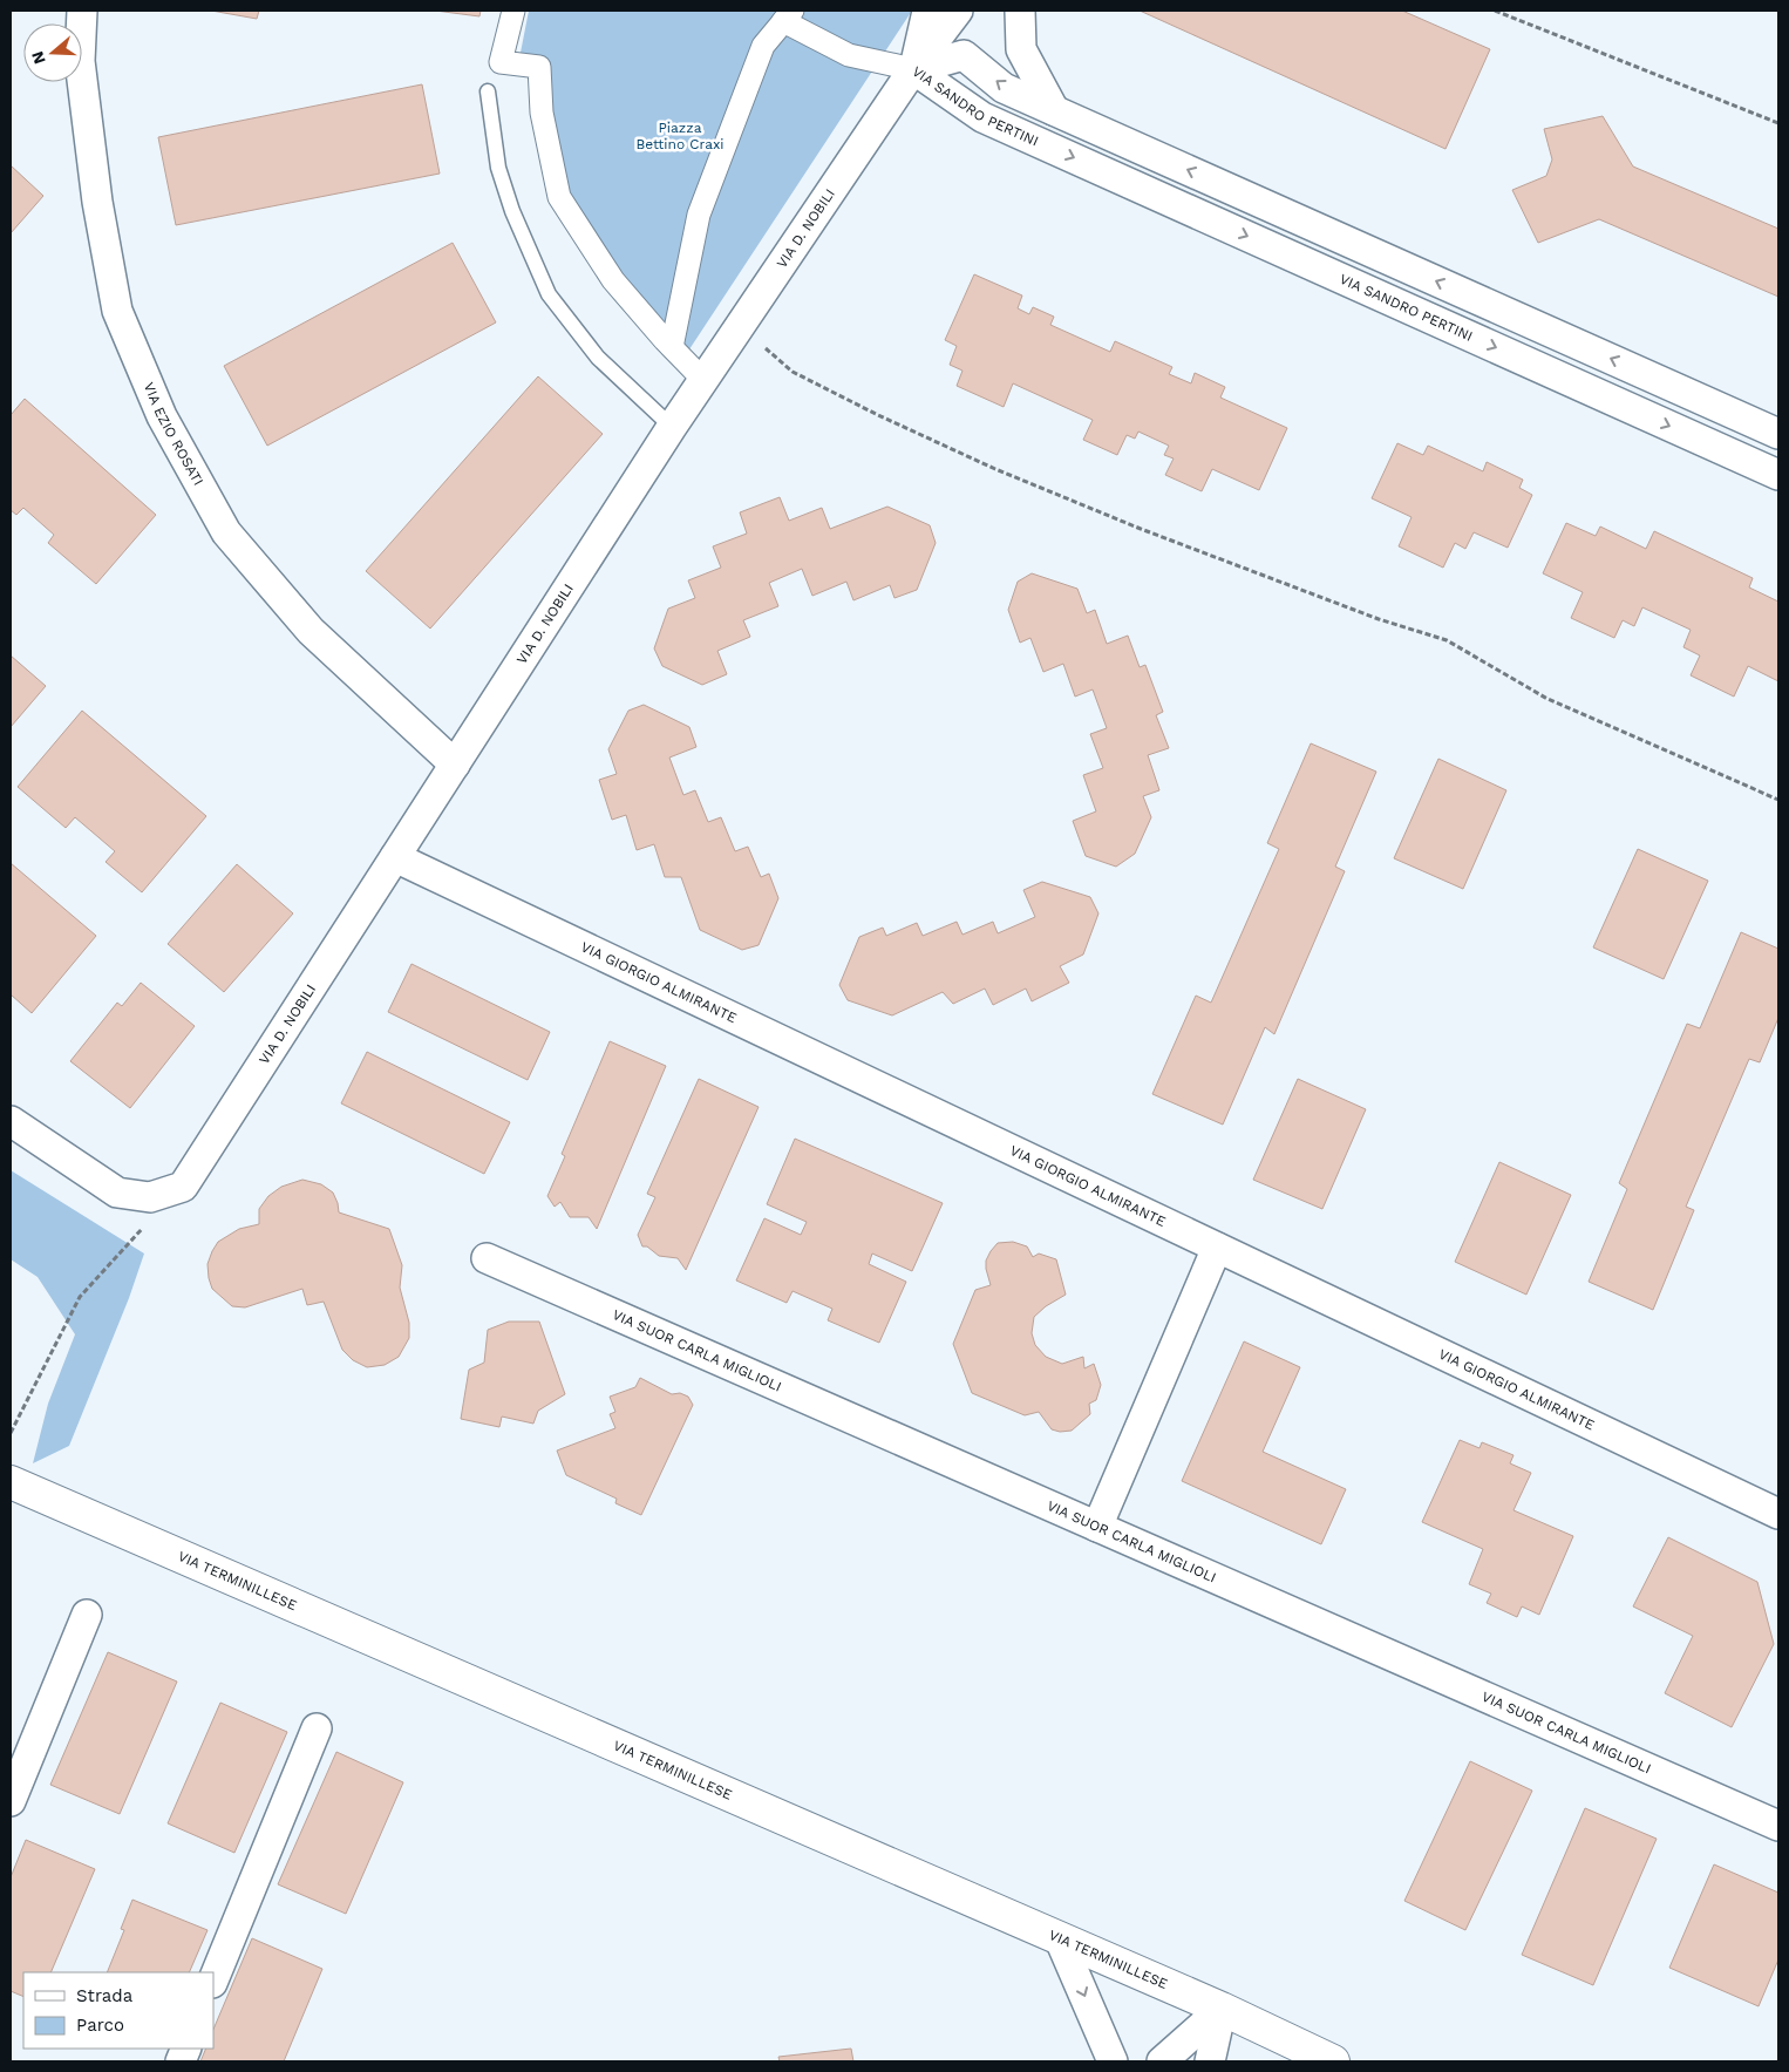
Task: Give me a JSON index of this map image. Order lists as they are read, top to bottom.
{
  "streets": {
    "main road": ["VIA TERMINILLESE"],
    "street": [
      "VIA SANDRO PERTINI",
      "VIA D. NOBILI",
      "VIA EZIO ROSATI",
      "VIA GIORGIO ALMIRANTE",
      "VIA SUOR CARLA MIGLIOLI"
    ]
  },
  "crossings": [
    ["VIA SANDRO PERTINI", "VIA D. NOBILI"],
    ["VIA D. NOBILI", "VIA EZIO ROSATI"],
    ["VIA D. NOBILI", "VIA GIORGIO ALMIRANTE"]
  ],
  "parks": ["Piazza Bettino Craxi"],
  "legend": ["Strada", "Parco"],
  "north": "left"
}
